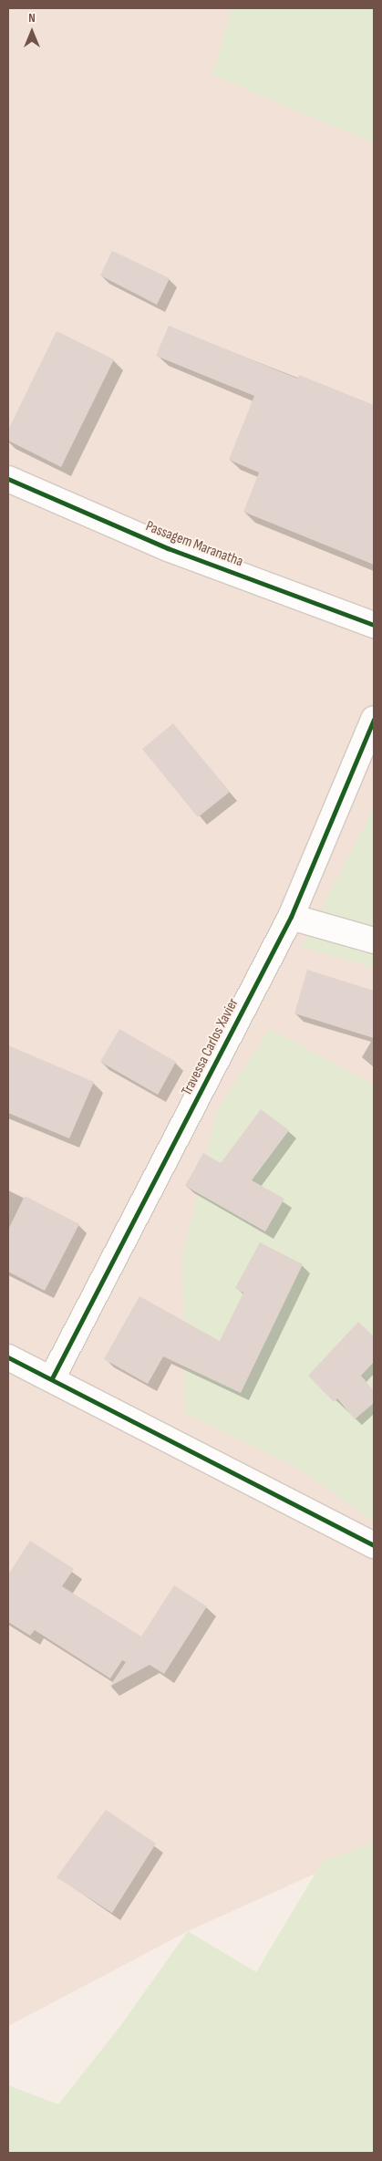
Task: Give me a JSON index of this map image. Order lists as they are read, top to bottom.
{
  "streets": {
    "street": ["Passagem Maranatha", "Travessa Carlos Xavier"]
  },
  "north": "top"
}
